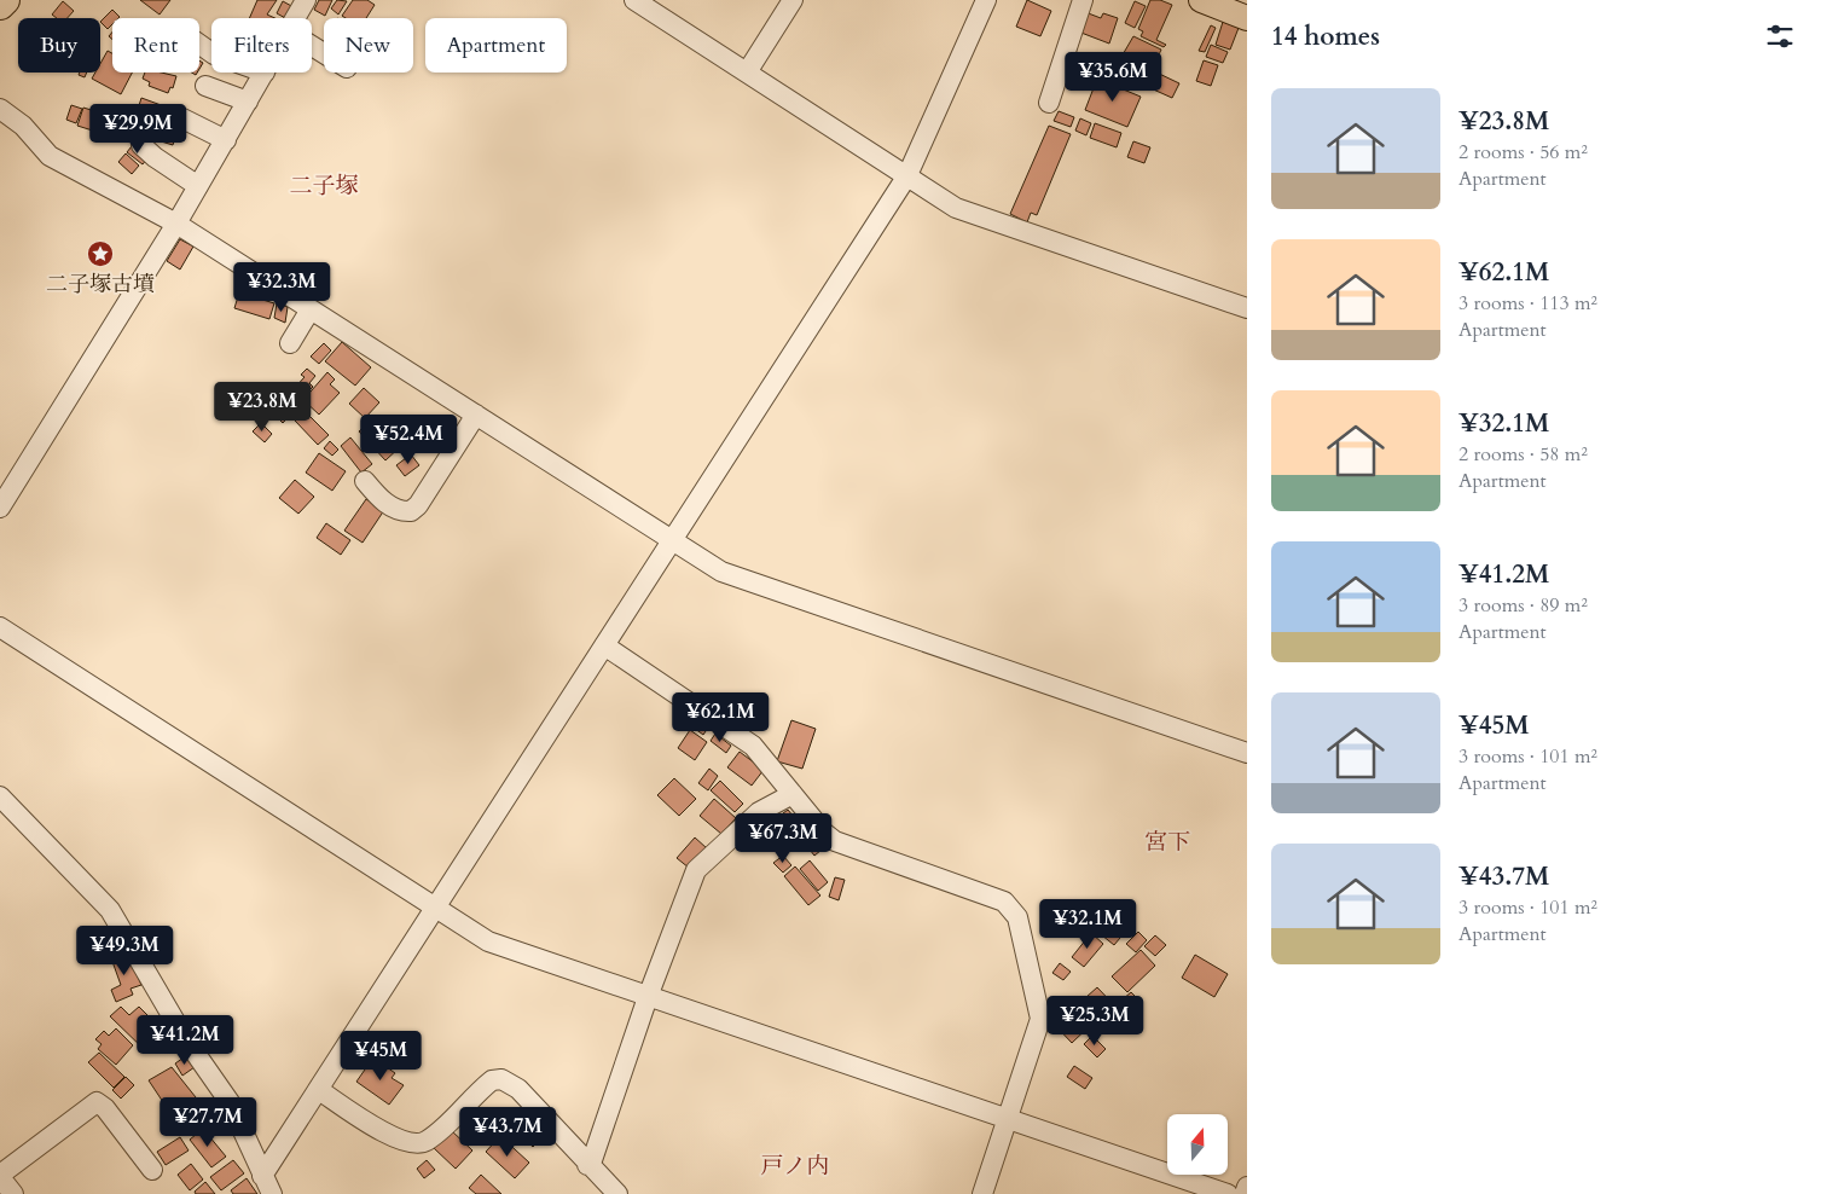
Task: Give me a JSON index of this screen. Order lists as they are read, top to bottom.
{
  "districts": ["二子塚", "宮下", "戸ノ内"],
  "places": {
    "place": ["二子塚古墳"]
  },
  "north": "top",
  "page": {
    "heading": "14 homes",
    "chip": [
      "Buy",
      "Rent",
      "Filters",
      "New",
      "Apartment"
    ],
    "price": [
      "¥35.6M",
      "¥29.9M",
      "¥32.3M",
      "¥23.8M",
      "¥52.4M",
      "¥62.1M",
      "¥67.3M",
      "¥32.1M",
      "¥49.3M",
      "¥25.3M",
      "¥41.2M",
      "¥45M",
      "¥27.7M",
      "¥43.7M"
    ],
    "list": [
      {
        "name": "¥23.8M",
        "note": "2 rooms · 56 m² · Apartment"
      },
      {
        "name": "¥62.1M",
        "note": "3 rooms · 113 m² · Apartment"
      },
      {
        "name": "¥32.1M",
        "note": "2 rooms · 58 m² · Apartment"
      },
      {
        "name": "¥41.2M",
        "note": "3 rooms · 89 m² · Apartment"
      },
      {
        "name": "¥45M",
        "note": "3 rooms · 101 m² · Apartment"
      },
      {
        "name": "¥43.7M",
        "note": "3 rooms · 101 m² · Apartment"
      }
    ]
  }
}
